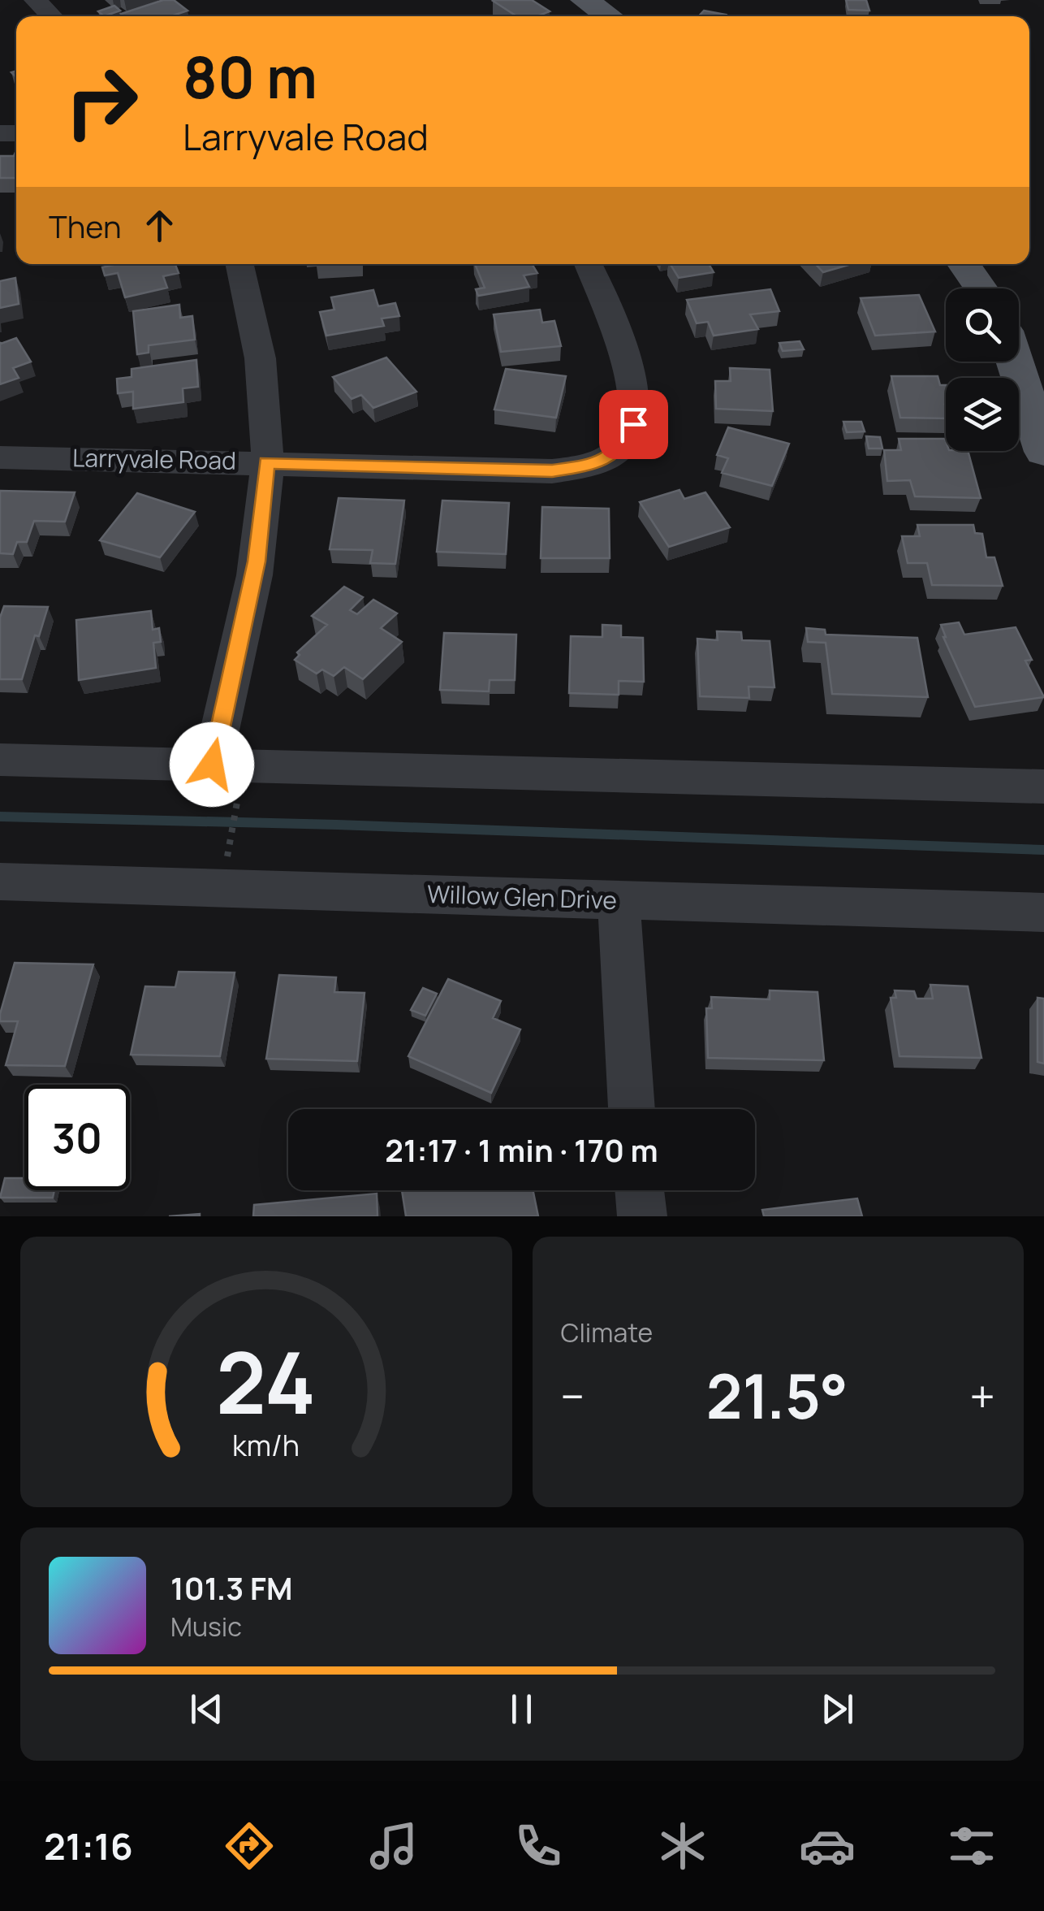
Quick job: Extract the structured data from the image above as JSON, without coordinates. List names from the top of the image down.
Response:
{
  "streets": {
    "street": ["Larryvale Road", "Willow Glen Drive"]
  },
  "page": {
    "turn": ["80 m", "Larryvale Road"],
    "then": "Then",
    "limit": "30",
    "trip": "21:17 · 1 min · 170 m",
    "tile": "Climate",
    "heat": ["−", "21.5°", "+"],
    "song": ["101.3 FM", "Music"],
    "tabs": "21:16",
    "gauge": ["24", "km/h"]
  }
}
